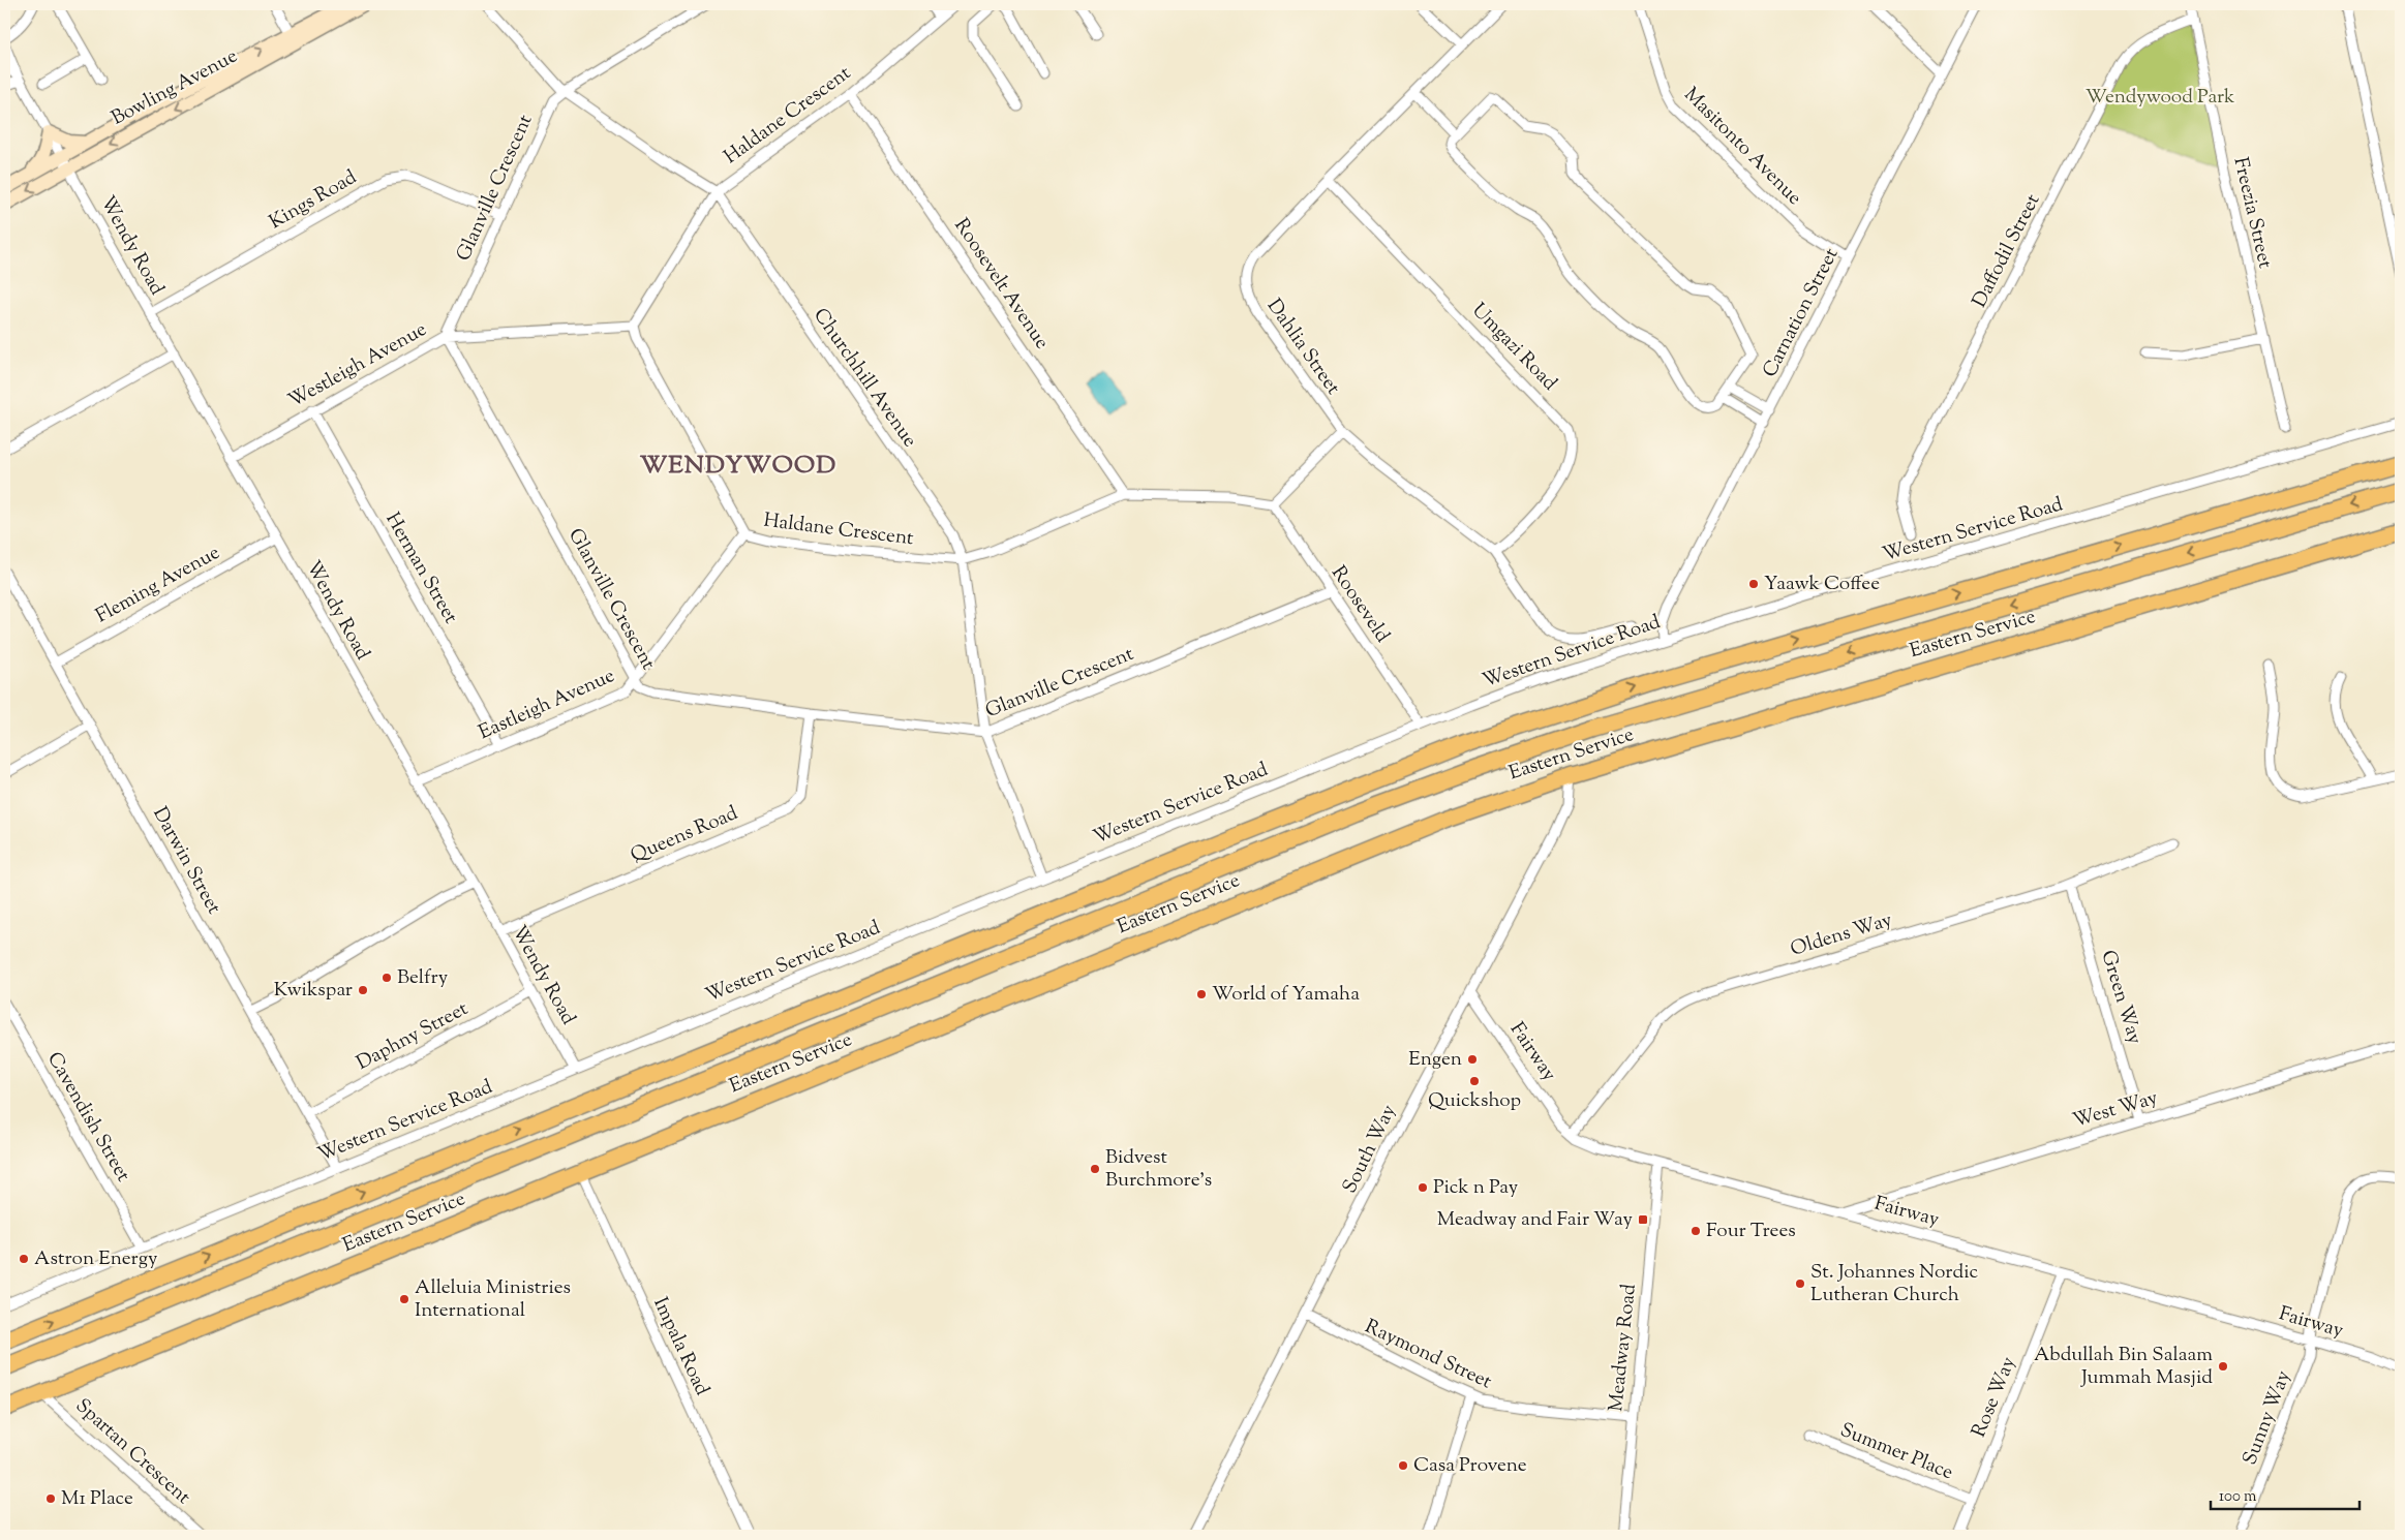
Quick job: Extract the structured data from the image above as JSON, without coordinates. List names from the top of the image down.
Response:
{
  "streets": {
    "main road": ["Bowling Avenue", "Eastern Service"],
    "street": [
      "Haldane Crescent",
      "Masitonto Avenue",
      "Glanville Crescent",
      "Kings Road",
      "Freezia Street",
      "Wendy Road",
      "Daffodil Street",
      "Roosevelt Avenue",
      "Carnation Street",
      "Dahlia Street",
      "Umgazi Road",
      "Westleigh Avenue",
      "Churchhill Avenue",
      "Western Service Road",
      "Herman Street",
      "Fleming Avenue",
      "Rooseveld",
      "Eastleigh Avenue",
      "Queens Road",
      "Darwin Street",
      "Oldens Way",
      "Green Way",
      "Daphny Street",
      "Fairway",
      "West Way",
      "Cavendish Street",
      "South Way",
      "Impala Road",
      "Meadway Road",
      "Raymond Street",
      "Rose Way",
      "Sunny Way",
      "Spartan Crescent",
      "Summer Place"
    ]
  },
  "crossings": [
    ["Bowling Avenue", "Wendy Road"],
    ["Haldane Crescent", "Roosevelt Avenue"],
    ["Haldane Crescent", "Westleigh Avenue"],
    ["Haldane Crescent", "Churchhill Avenue"],
    ["Haldane Crescent", "Rooseveld"],
    ["Haldane Crescent", "Eastleigh Avenue"],
    ["Masitonto Avenue", "Carnation Street"],
    ["Glanville Crescent", "Kings Road"],
    ["Glanville Crescent", "Westleigh Avenue"],
    ["Glanville Crescent", "Churchhill Avenue"],
    ["Glanville Crescent", "Rooseveld"],
    ["Glanville Crescent", "Eastleigh Avenue"],
    ["Glanville Crescent", "Queens Road"],
    ["Kings Road", "Wendy Road"],
    ["Freezia Street", "Daffodil Street"],
    ["Wendy Road", "Westleigh Avenue"],
    ["Wendy Road", "Western Service Road"],
    ["Wendy Road", "Fleming Avenue"],
    ["Wendy Road", "Eastleigh Avenue"],
    ["Wendy Road", "Queens Road"],
    ["Wendy Road", "Daphny Street"],
    ["Carnation Street", "Western Service Road"],
    ["Dahlia Street", "Umgazi Road"],
    ["Westleigh Avenue", "Herman Street"],
    ["Churchhill Avenue", "Western Service Road"],
    ["Western Service Road", "Rooseveld"],
    ["Western Service Road", "Darwin Street"],
    ["Western Service Road", "Cavendish Street"],
    ["Herman Street", "Eastleigh Avenue"],
    ["Fleming Avenue", "Darwin Street"],
    ["Eastern Service", "South Way"],
    ["Eastern Service", "Impala Road"],
    ["Eastern Service", "Spartan Crescent"],
    ["Darwin Street", "Daphny Street"],
    ["Oldens Way", "Green Way"],
    ["Oldens Way", "Fairway"],
    ["Green Way", "West Way"],
    ["Fairway", "West Way"],
    ["Fairway", "South Way"],
    ["Fairway", "Meadway Road"],
    ["Fairway", "Rose Way"],
    ["Fairway", "Sunny Way"],
    ["South Way", "Raymond Street"],
    ["Meadway Road", "Raymond Street"],
    ["Rose Way", "Summer Place"]
  ],
  "districts": ["WENDYWOOD"],
  "parks": ["Wendywood Park"],
  "places": {
    "other": [
      "Yaawk Coffee",
      "Belfry",
      "Kwikspar",
      "World of Yamaha",
      "Engen",
      "Quickshop",
      "Bidvest Burchmore's",
      "Pick n Pay",
      "Four Trees",
      "Astron Energy",
      "St. Johannes Nordic Lutheran Church",
      "Alleluia Ministries International",
      "Abdullah Bin Salaam Jummah Masjid",
      "Casa Provene",
      "M1 Place"
    ],
    "transit": ["Meadway and Fair Way"]
  },
  "scale_bar": "100 m"
}
